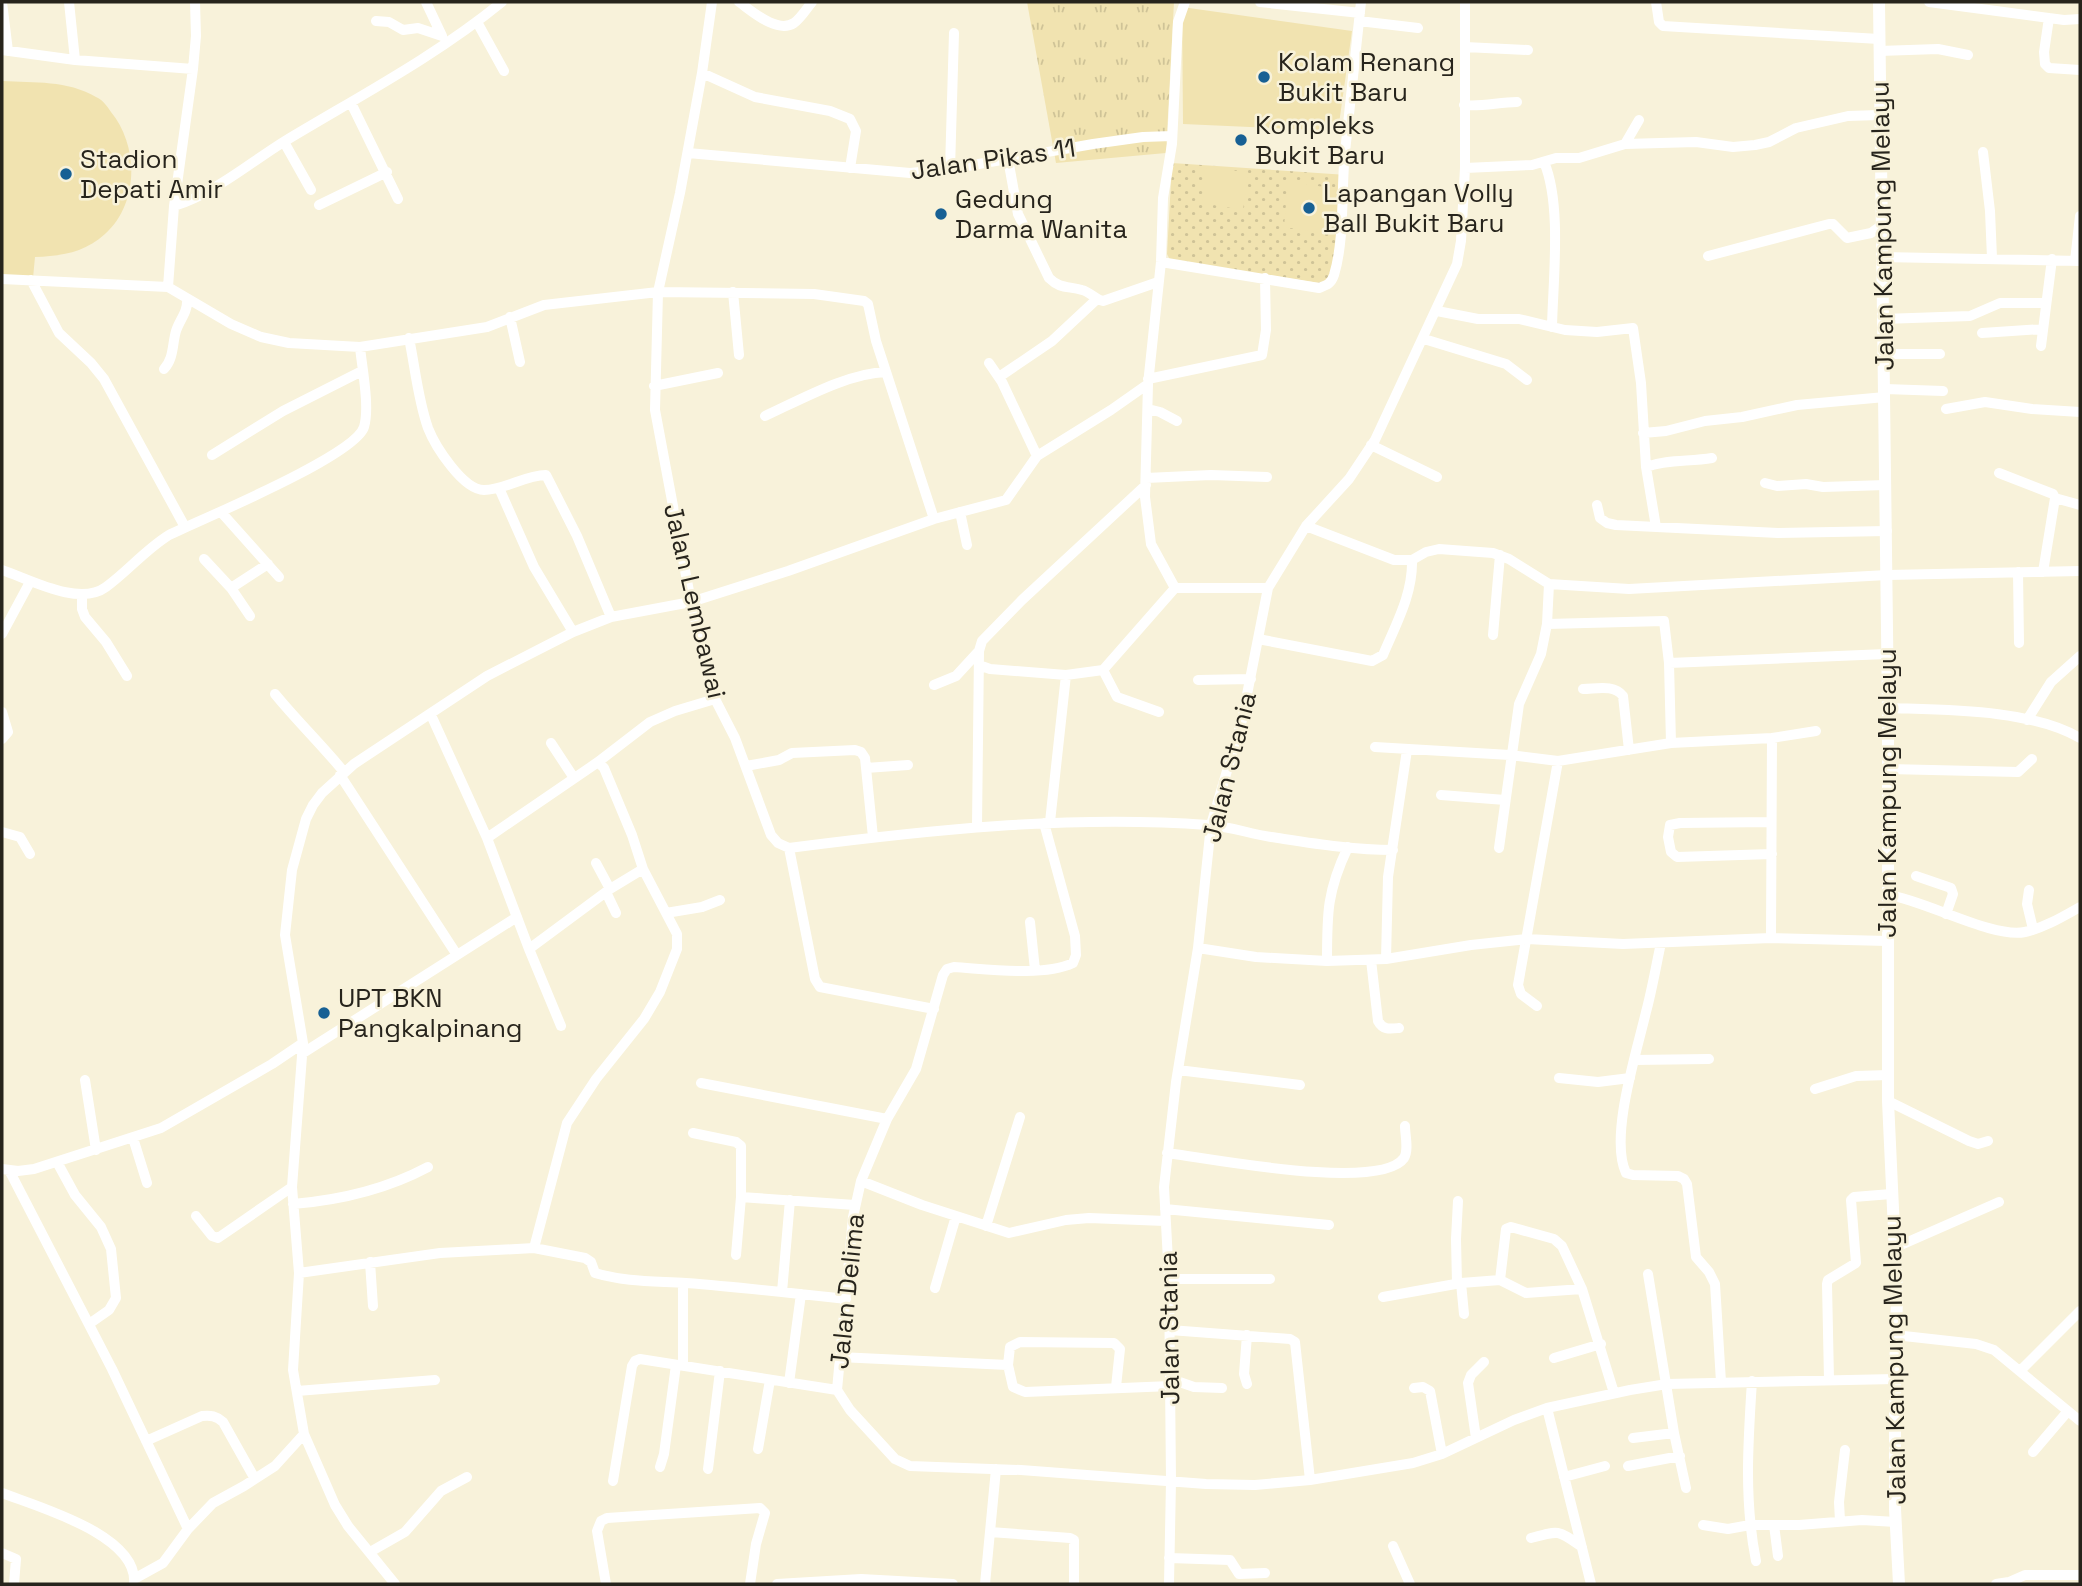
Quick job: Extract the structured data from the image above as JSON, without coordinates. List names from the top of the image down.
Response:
{
  "streets": {
    "main road": ["Jalan Kampung Melayu"],
    "street": [
      "Jalan Pikas 11",
      "Jalan Lembawai",
      "Jalan Stania",
      "Jalan Delima"
    ]
  },
  "crossings": [
    ["Jalan Pikas 11", "Jalan Lembawai"],
    ["Jalan Kampung Melayu", "Jalan Delima"],
    ["Jalan Stania", "Jalan Delima"]
  ],
  "places": [
    "Kolam Renang Bukit Baru",
    "Kompleks Bukit Baru",
    "Stadion Depati Amir",
    "Lapangan Volly Ball Bukit Baru",
    "Gedung Darma Wanita",
    "UPT BKN Pangkalpinang"
  ]
}
